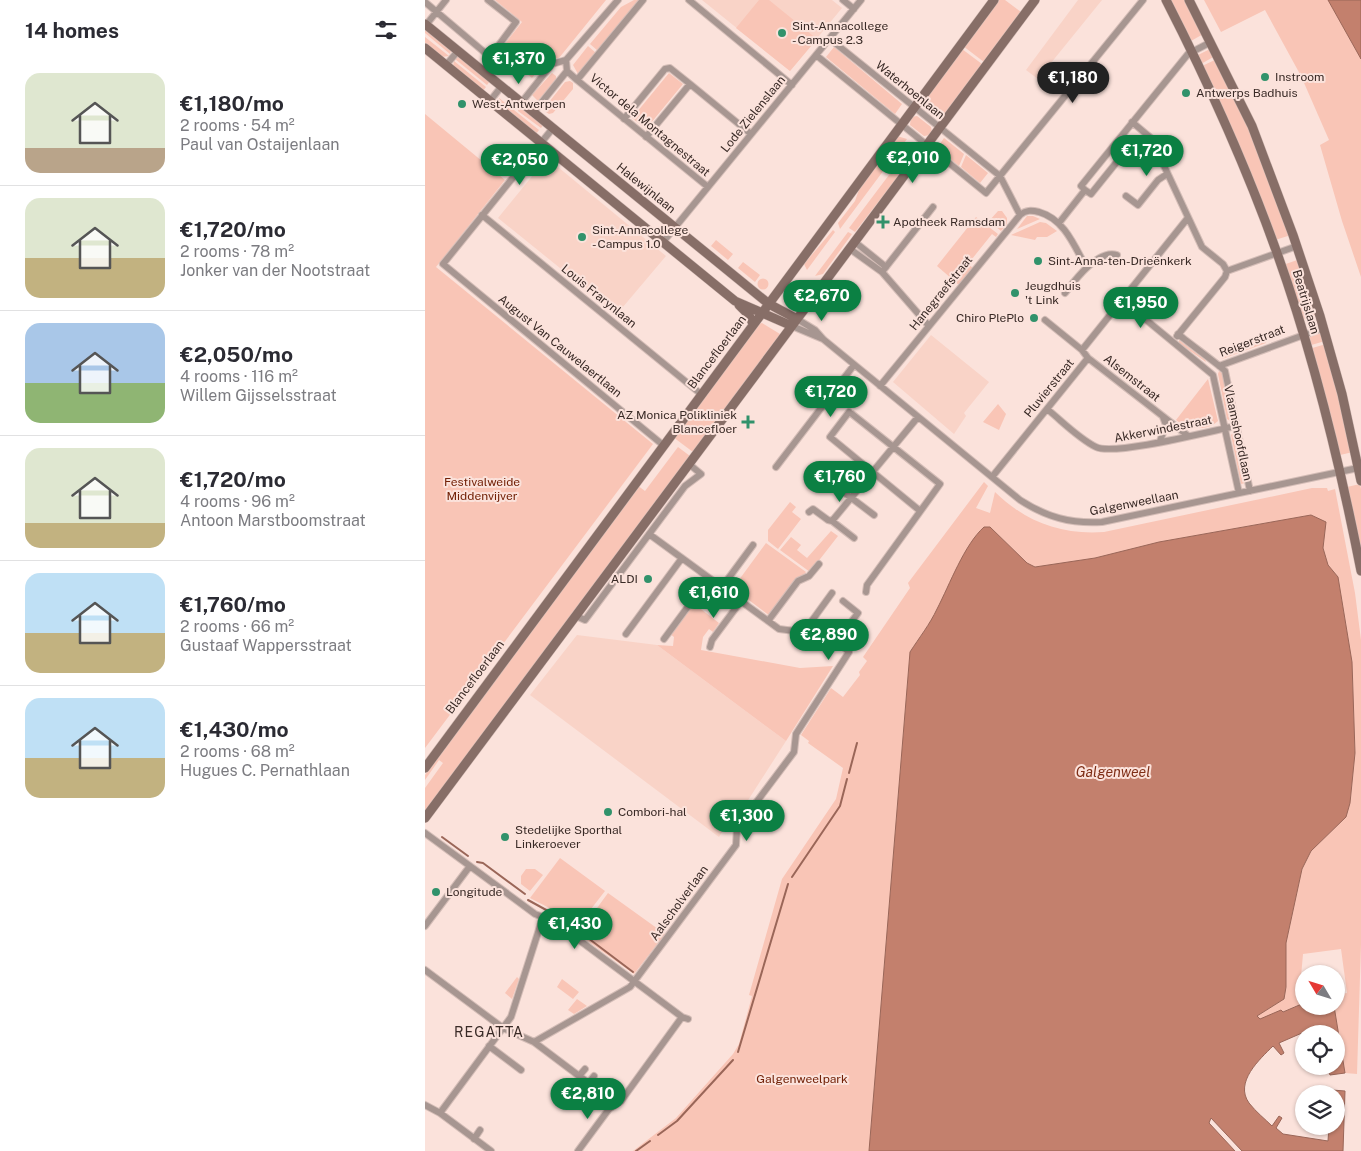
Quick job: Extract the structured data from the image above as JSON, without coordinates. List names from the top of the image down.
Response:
{
  "streets": {
    "main road": ["Halewijnlaan", "Beatrijslaan", "Blancefloerlaan"],
    "street": [
      "Waterhoenlaan",
      "Lode Zielenslaan",
      "Victor dela Montagnestraat",
      "Hanegraefstraat",
      "Louis Frarynlaan",
      "Reigerstraat",
      "August Van Cauwelaertlaan",
      "Alsemstraat",
      "Pluvierstraat",
      "Akkerwindestraat",
      "Vlaamshoofdlaan",
      "Galgenweellaan",
      "Aalscholverlaan"
    ]
  },
  "crossings": [
    ["Waterhoenlaan", "Lode Zielenslaan"],
    ["Waterhoenlaan", "Blancefloerlaan"],
    ["Lode Zielenslaan", "Victor dela Montagnestraat"],
    ["Lode Zielenslaan", "Halewijnlaan"],
    ["Halewijnlaan", "Blancefloerlaan"],
    ["Halewijnlaan", "Galgenweellaan"],
    ["Hanegraefstraat", "Galgenweellaan"],
    ["Louis Frarynlaan", "August Van Cauwelaertlaan"],
    ["Louis Frarynlaan", "Blancefloerlaan"],
    ["Beatrijslaan", "Reigerstraat"],
    ["Beatrijslaan", "Galgenweellaan"],
    ["Reigerstraat", "Vlaamshoofdlaan"],
    ["August Van Cauwelaertlaan", "Blancefloerlaan"],
    ["Alsemstraat", "Pluvierstraat"],
    ["Alsemstraat", "Akkerwindestraat"],
    ["Pluvierstraat", "Akkerwindestraat"],
    ["Pluvierstraat", "Vlaamshoofdlaan"],
    ["Pluvierstraat", "Galgenweellaan"],
    ["Akkerwindestraat", "Vlaamshoofdlaan"],
    ["Vlaamshoofdlaan", "Galgenweellaan"]
  ],
  "districts": ["REGATTA"],
  "water": ["Galgenweel"],
  "parks": ["Festivalweide Middenvijver", "Galgenweelpark"],
  "places": {
    "other": [
      "Sint-Annacollege - Campus 2.3",
      "Instroom",
      "Antwerps Badhuis",
      "West-Antwerpen",
      "Sint-Annacollege - Campus 1.0",
      "Sint-Anna-ten-Drieënkerk",
      "Jeugdhuis 't Link",
      "Chiro PlePlo",
      "ALDI",
      "Combori-hal",
      "Stedelijke Sporthal Linkeroever",
      "Longitude"
    ],
    "health": ["Apotheek Ramsdam", "AZ Monica Polikliniek Blancefloer"]
  },
  "north": "top left",
  "page": {
    "heading": "14 homes",
    "price": [
      "€1,370",
      "€1,180",
      "€1,720",
      "€2,010",
      "€2,050",
      "€2,670",
      "€1,950",
      "€1,720",
      "€1,760",
      "€1,610",
      "€2,890",
      "€1,300",
      "€1,430",
      "€2,810"
    ],
    "list": [
      {
        "name": "€1,180/mo",
        "note": "2 rooms · 54 m² · Paul van Ostaijenlaan"
      },
      {
        "name": "€1,720/mo",
        "note": "2 rooms · 78 m² · Jonker van der Nootstraat"
      },
      {
        "name": "€2,050/mo",
        "note": "4 rooms · 116 m² · Willem Gijsselsstraat"
      },
      {
        "name": "€1,720/mo",
        "note": "4 rooms · 96 m² · Antoon Marstboomstraat"
      },
      {
        "name": "€1,760/mo",
        "note": "2 rooms · 66 m² · Gustaaf Wappersstraat"
      },
      {
        "name": "€1,430/mo",
        "note": "2 rooms · 68 m² · Hugues C. Pernathlaan"
      }
    ]
  }
}
